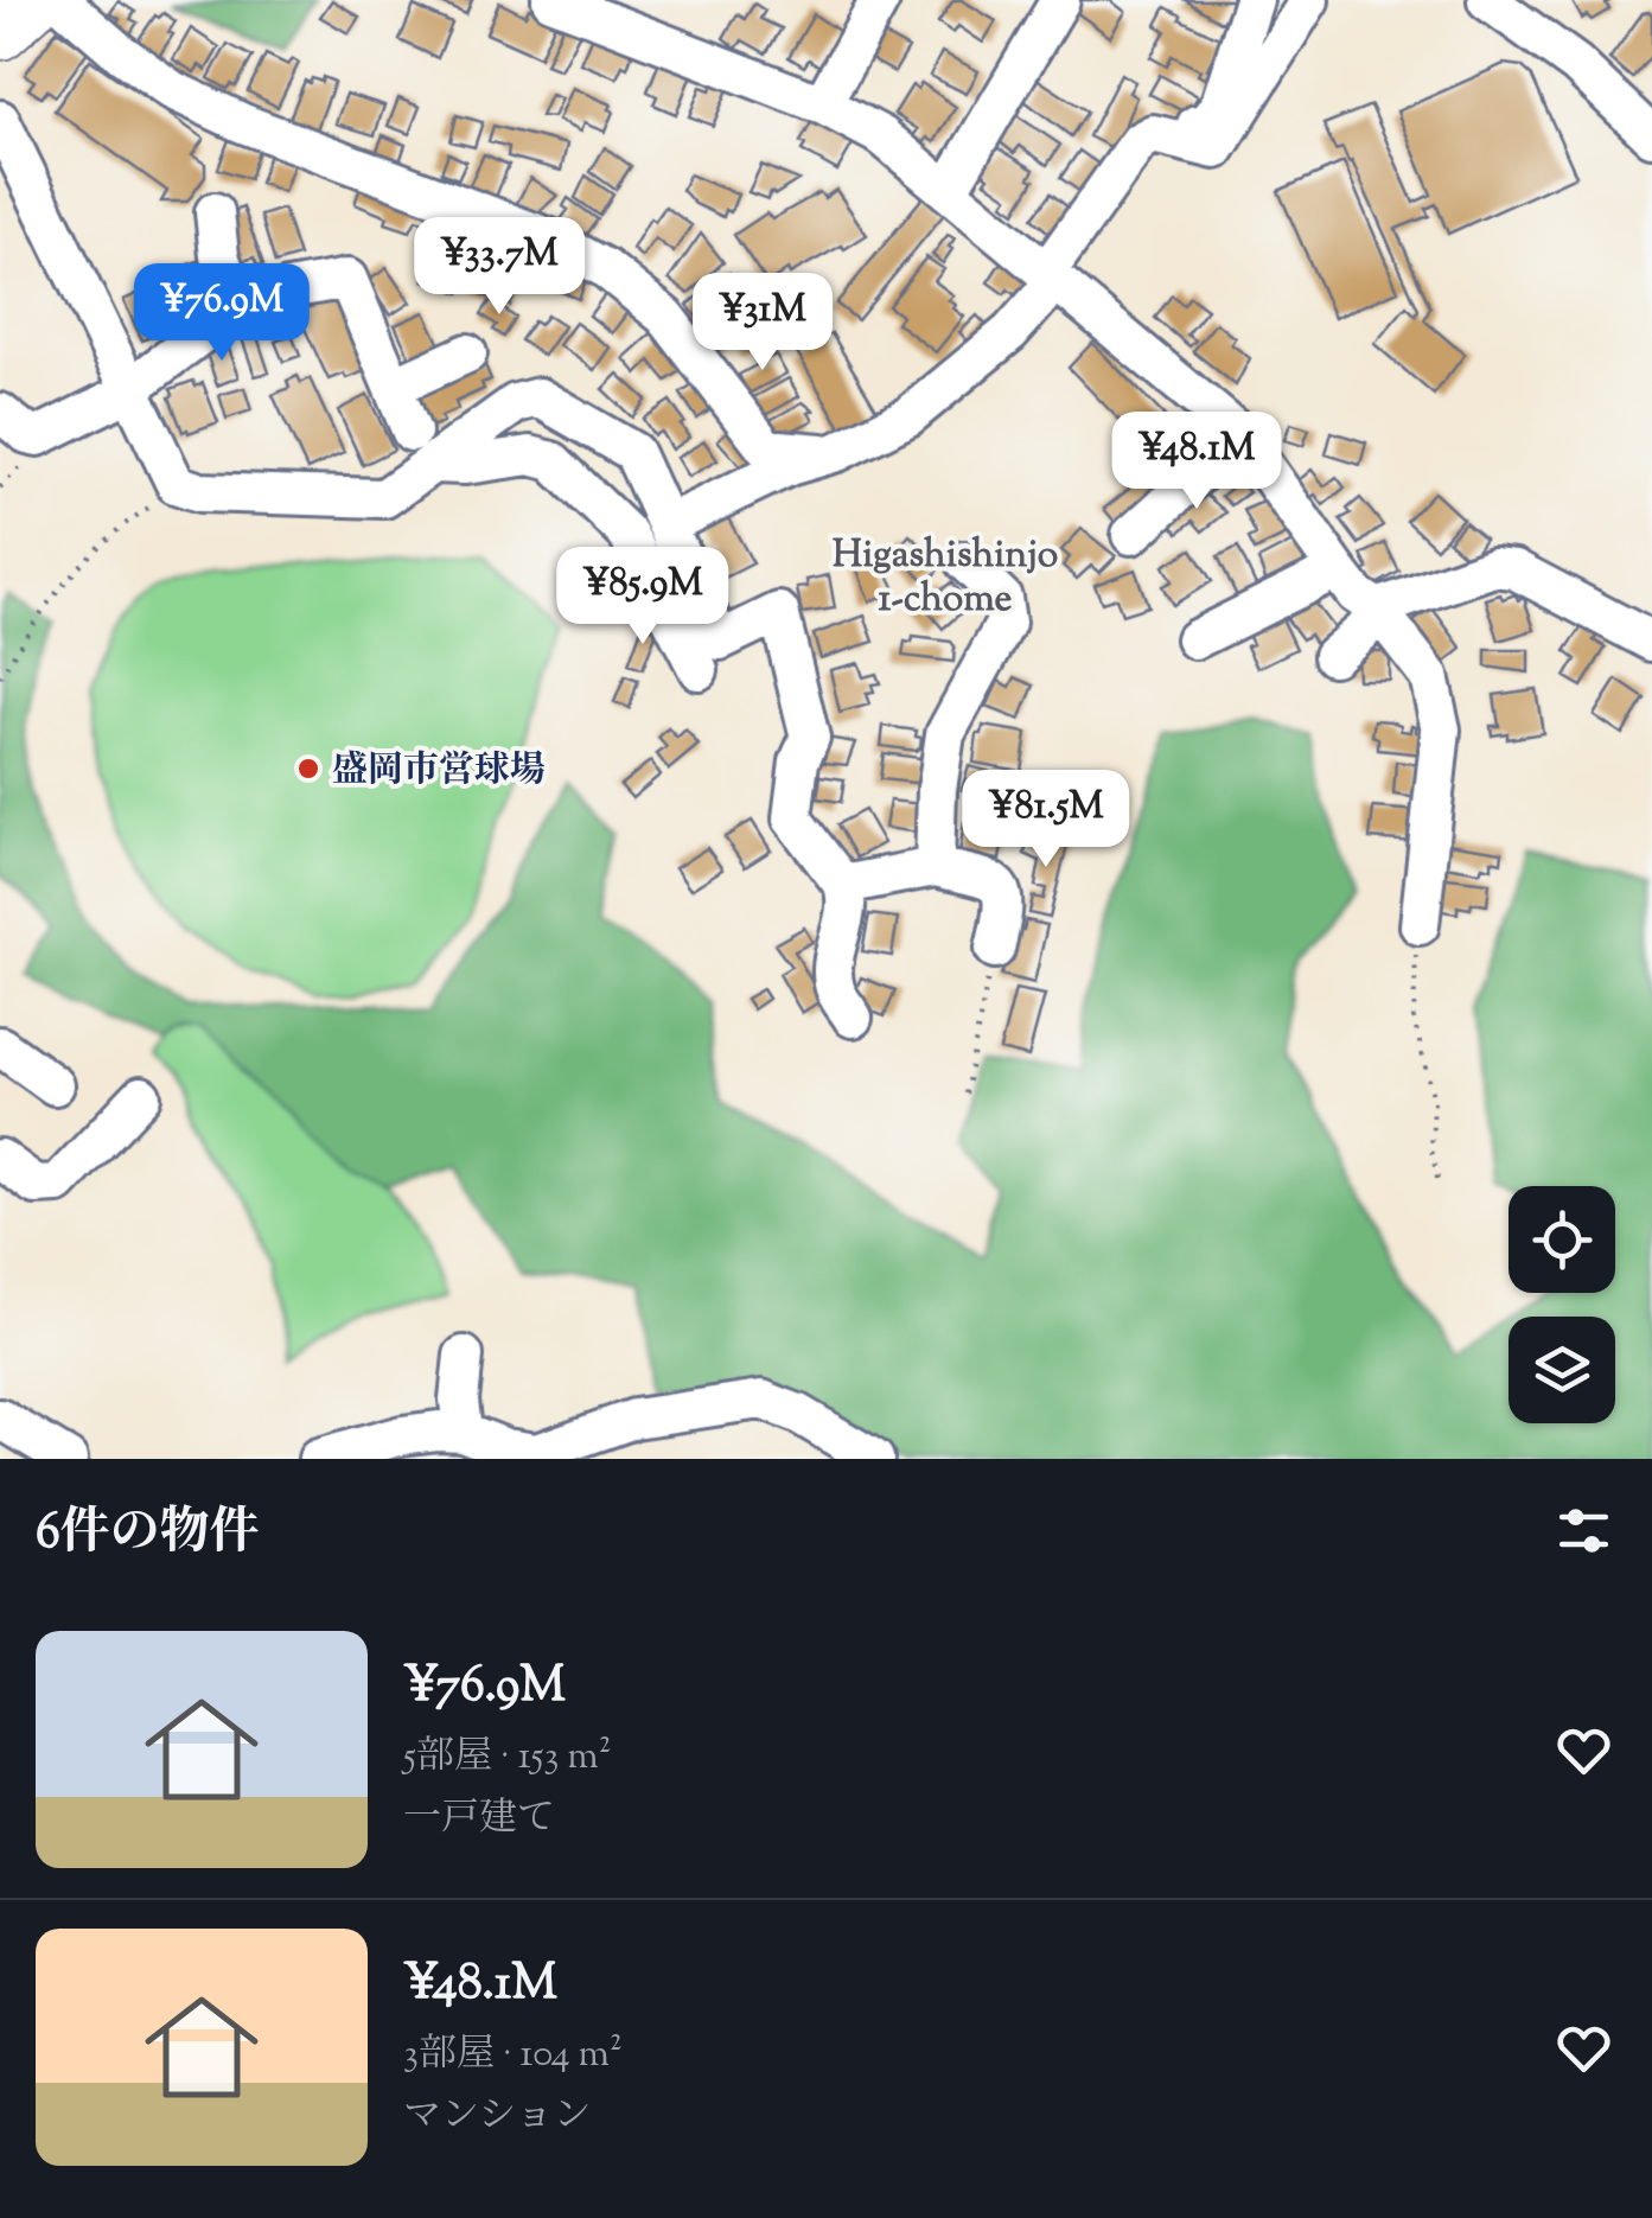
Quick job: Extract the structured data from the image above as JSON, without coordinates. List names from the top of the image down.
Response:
{
  "districts": ["Higashishinjo 1-chome"],
  "places": ["盛岡市営球場"],
  "page": {
    "price": [
      "¥33.7M",
      "¥76.9M",
      "¥31M",
      "¥48.1M",
      "¥85.9M",
      "¥81.5M"
    ],
    "heading": "6件の物件",
    "list": [
      {
        "name": "¥76.9M",
        "note": "5部屋 · 153 m² · 一戸建て"
      },
      {
        "name": "¥48.1M",
        "note": "3部屋 · 104 m² · マンション"
      }
    ]
  }
}
